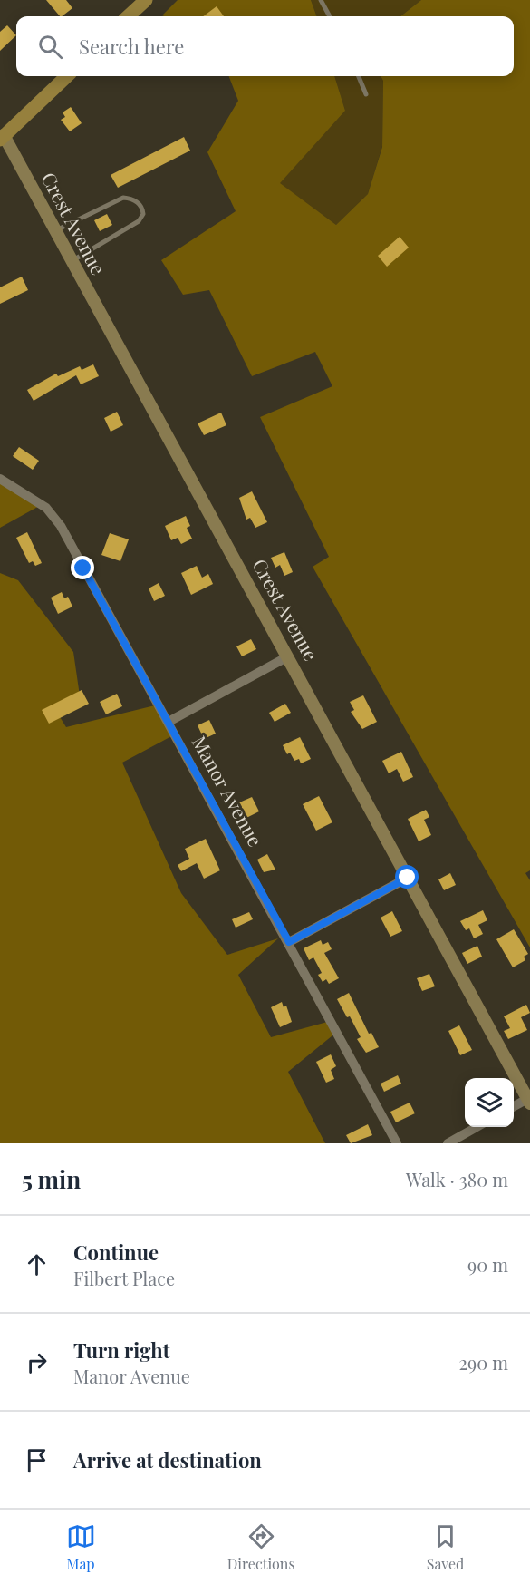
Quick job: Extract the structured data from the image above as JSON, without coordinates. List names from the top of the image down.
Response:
{
  "streets": {
    "street": ["Crest Avenue", "Manor Avenue"]
  },
  "page": {
    "search": "Search here",
    "heading": ["5 min", "Walk · 380 m"],
    "list": [
      ["Continue", "Filbert Place", "90 m"],
      ["Turn right", "Manor Avenue", "290 m"],
      "Arrive at destination"
    ],
    "nav": ["Map", "Directions", "Saved"]
  }
}
